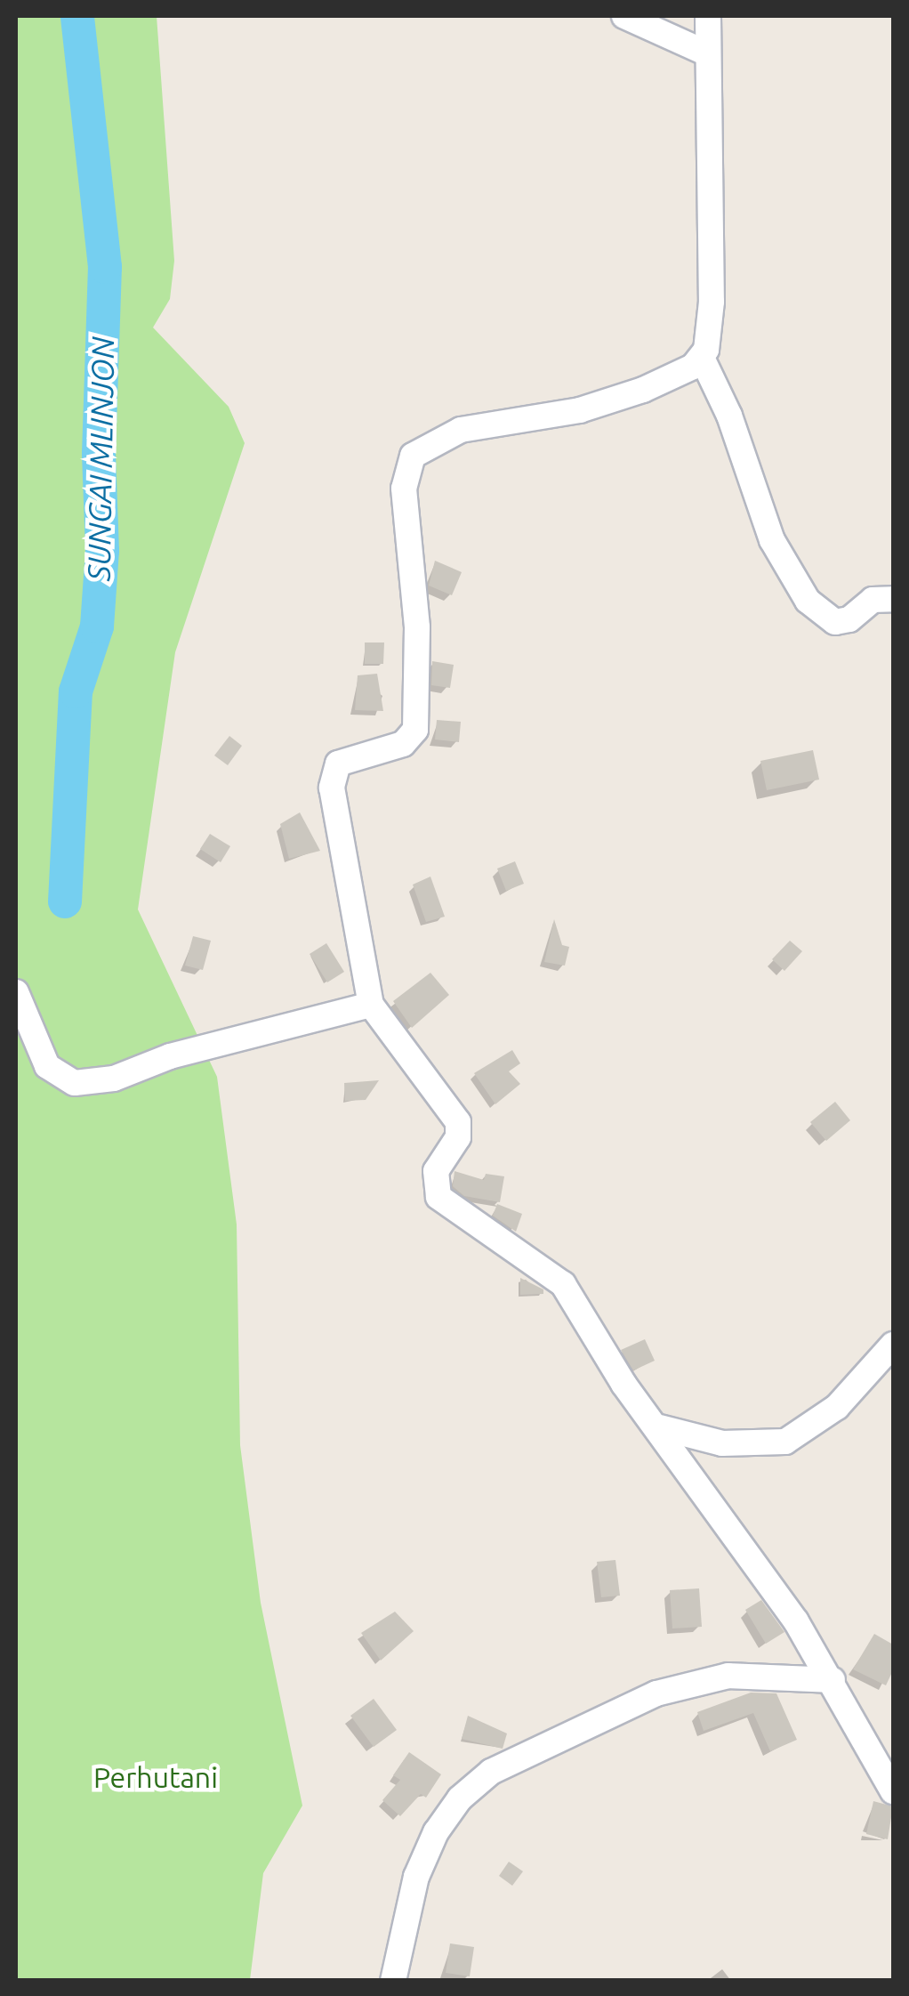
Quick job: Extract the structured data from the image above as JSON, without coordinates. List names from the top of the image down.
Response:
{
  "water": ["SUNGAI MLINJON"],
  "parks": ["Perhutani"]
}
